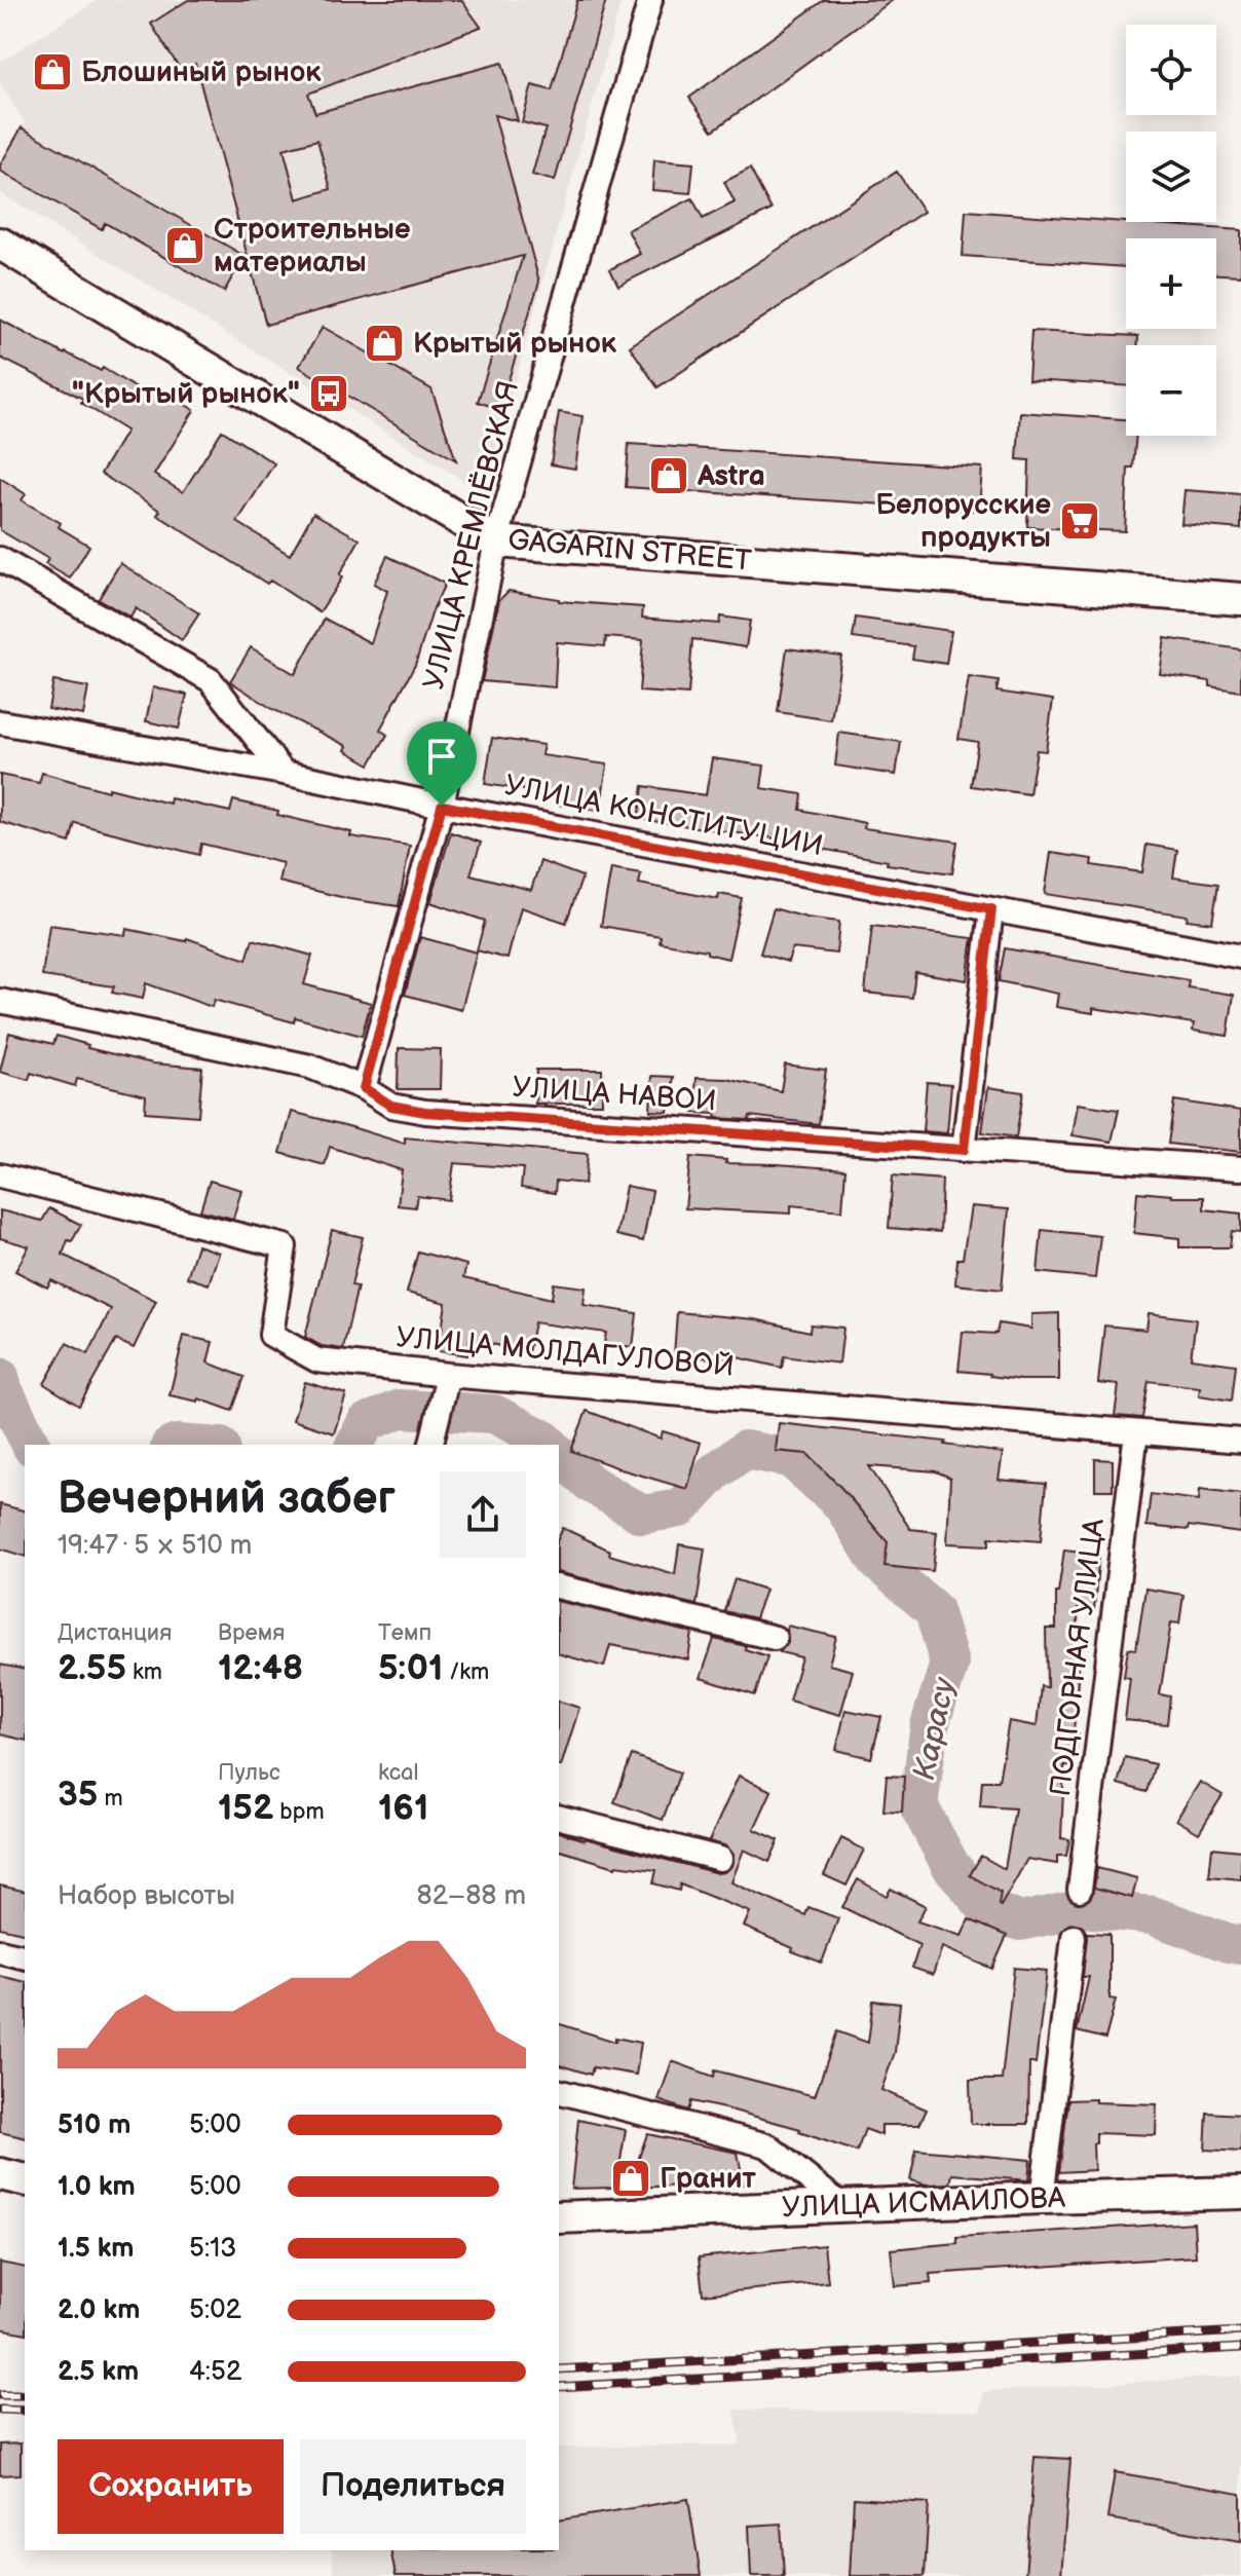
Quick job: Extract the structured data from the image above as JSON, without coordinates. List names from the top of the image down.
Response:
{
  "streets": {
    "main road": ["GAGARIN STREET", "УЛИЦА ИСМАИЛОВА"],
    "street": [
      "УЛИЦА КРЕМЛЁВСКАЯ",
      "УЛИЦА КОНСТИТУЦИИ",
      "УЛИЦА НАВОИ",
      "УЛИЦА МОЛДАГУЛОВОЙ",
      "ПОДГОРНАЯ УЛИЦА"
    ]
  },
  "crossings": [
    ["УЛИЦА КРЕМЛЁВСКАЯ", "GAGARIN STREET"],
    ["УЛИЦА КРЕМЛЁВСКАЯ", "УЛИЦА КОНСТИТУЦИИ"],
    ["УЛИЦА КРЕМЛЁВСКАЯ", "УЛИЦА НАВОИ"],
    ["УЛИЦА МОЛДАГУЛОВОЙ", "ПОДГОРНАЯ УЛИЦА"]
  ],
  "water": ["Карасу"],
  "places": {
    "shop": [
      "Блошиный рынок",
      "Строительные материалы",
      "Крытый рынок",
      "Astra",
      "Гранит"
    ],
    "bus stop": ["\"Крытый рынок\""],
    "supermarket": ["Белорусские продукты"]
  },
  "page": {
    "map_buttons": ["+", "−"],
    "heading": ["Вечерний забег", "19:47 · 5 × 510 m"],
    "stats": [
      ["Дистанция", "2.55 km"],
      ["Время", "12:48"],
      ["Темп", "5:01 /km"],
      ["35 m"],
      ["Пульс", "152 bpm"],
      ["kcal", "161"]
    ],
    "chart": ["Набор высоты", "82–88 m"],
    "list": [
      {
        "name": "510 m",
        "note": "5:00"
      },
      {
        "name": "1.0 km",
        "note": "5:00"
      },
      {
        "name": "1.5 km",
        "note": "5:13"
      },
      {
        "name": "2.0 km",
        "note": "5:02"
      },
      {
        "name": "2.5 km",
        "note": "4:52"
      }
    ],
    "buttons": ["Сохранить", "Поделиться"]
  }
}
